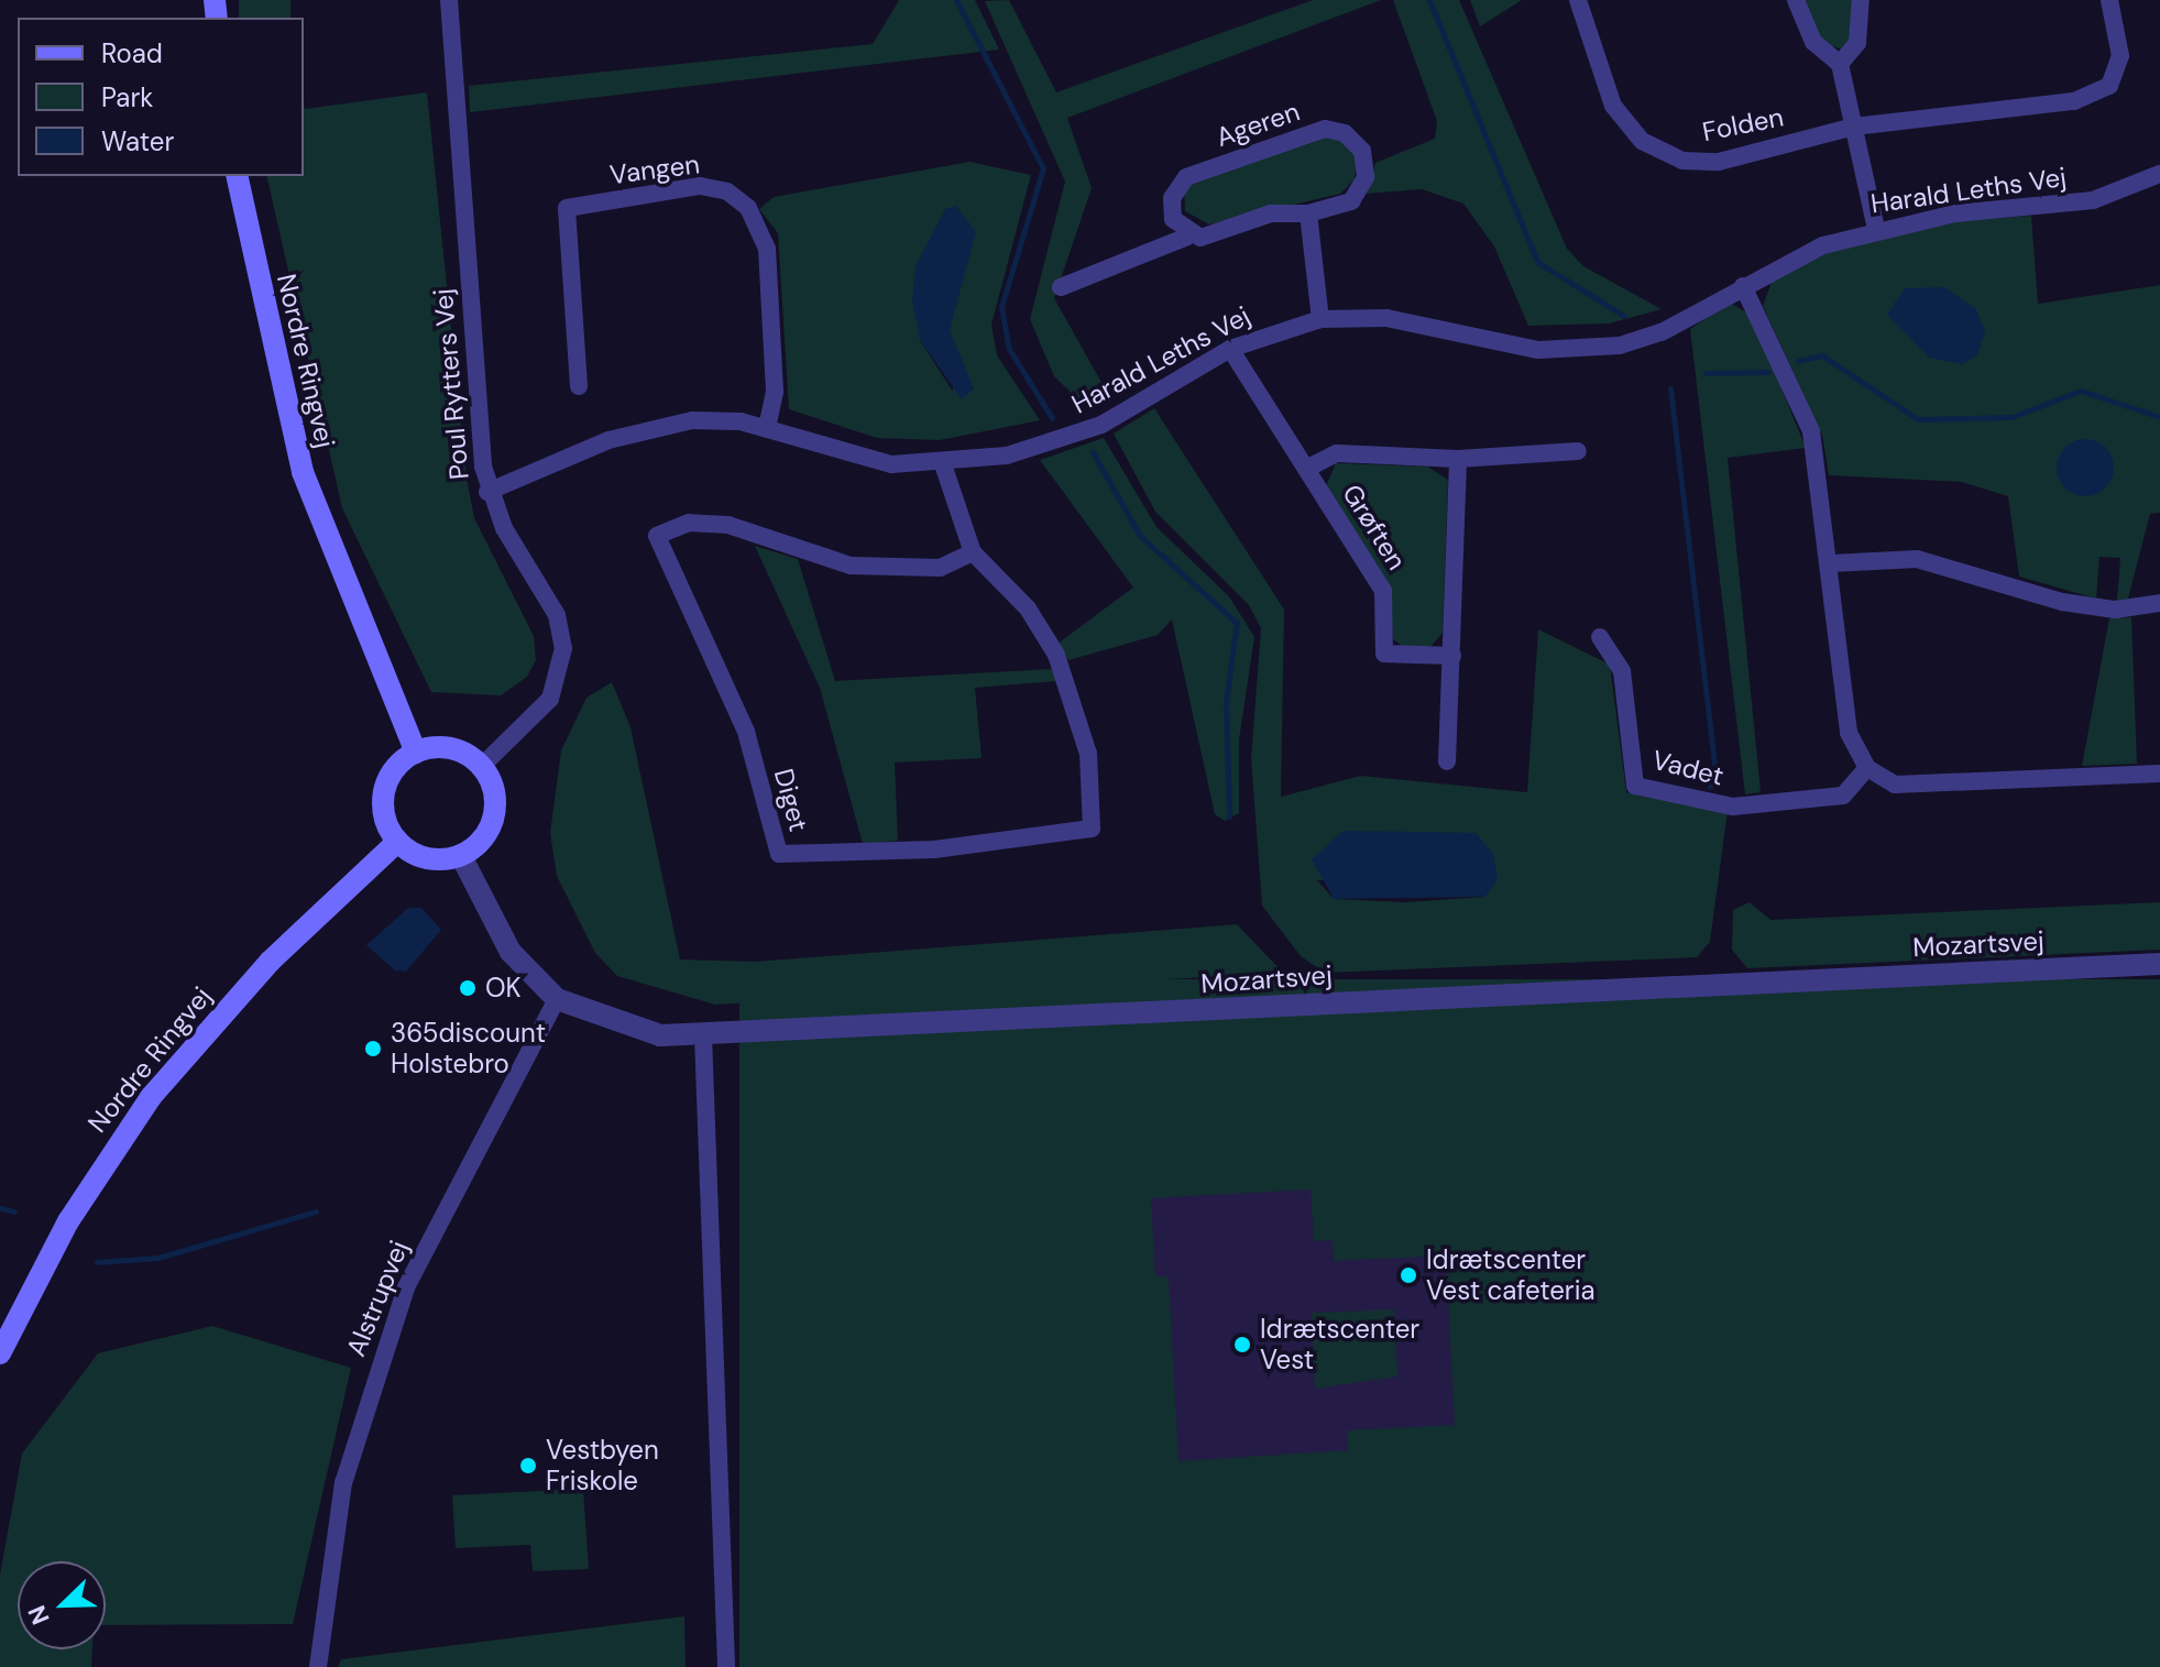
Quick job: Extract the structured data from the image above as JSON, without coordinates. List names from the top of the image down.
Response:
{
  "streets": {
    "main road": ["Nordre Ringvej"],
    "street": [
      "Ageren",
      "Folden",
      "Vangen",
      "Harald Leths Vej",
      "Poul Rytters Vej",
      "Grøften",
      "Vadet",
      "Diget",
      "Mozartsvej",
      "Alstrupvej"
    ]
  },
  "crossings": [
    ["Vangen", "Harald Leths Vej"],
    ["Harald Leths Vej", "Poul Rytters Vej"],
    ["Harald Leths Vej", "Grøften"],
    ["Harald Leths Vej", "Diget"],
    ["Nordre Ringvej", "Poul Rytters Vej"],
    ["Nordre Ringvej", "Mozartsvej"],
    ["Poul Rytters Vej", "Mozartsvej"],
    ["Mozartsvej", "Alstrupvej"]
  ],
  "places": [
    "OK",
    "365discount Holstebro",
    "Idrætscenter Vest cafeteria",
    "Idrætscenter Vest",
    "Vestbyen Friskole"
  ],
  "legend": ["Road", "Park", "Water"],
  "north": "bottom left"
}
